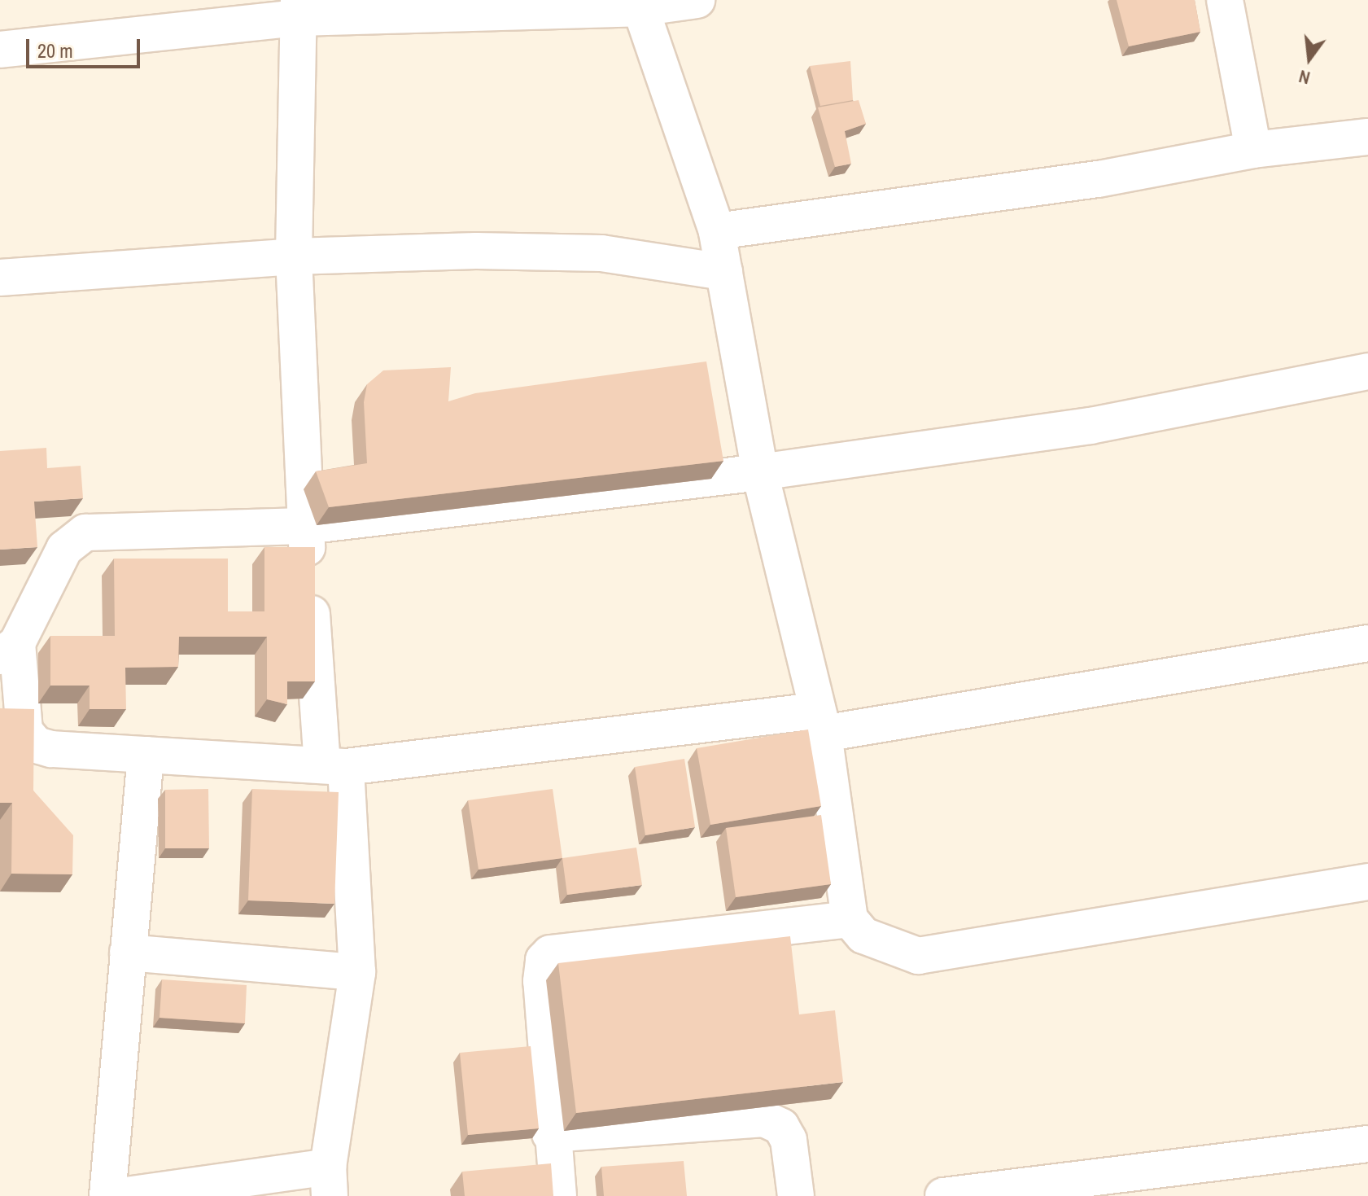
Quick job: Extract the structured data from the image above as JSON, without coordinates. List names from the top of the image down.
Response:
{
  "scale_bar": "20 m",
  "north": "bottom"
}
